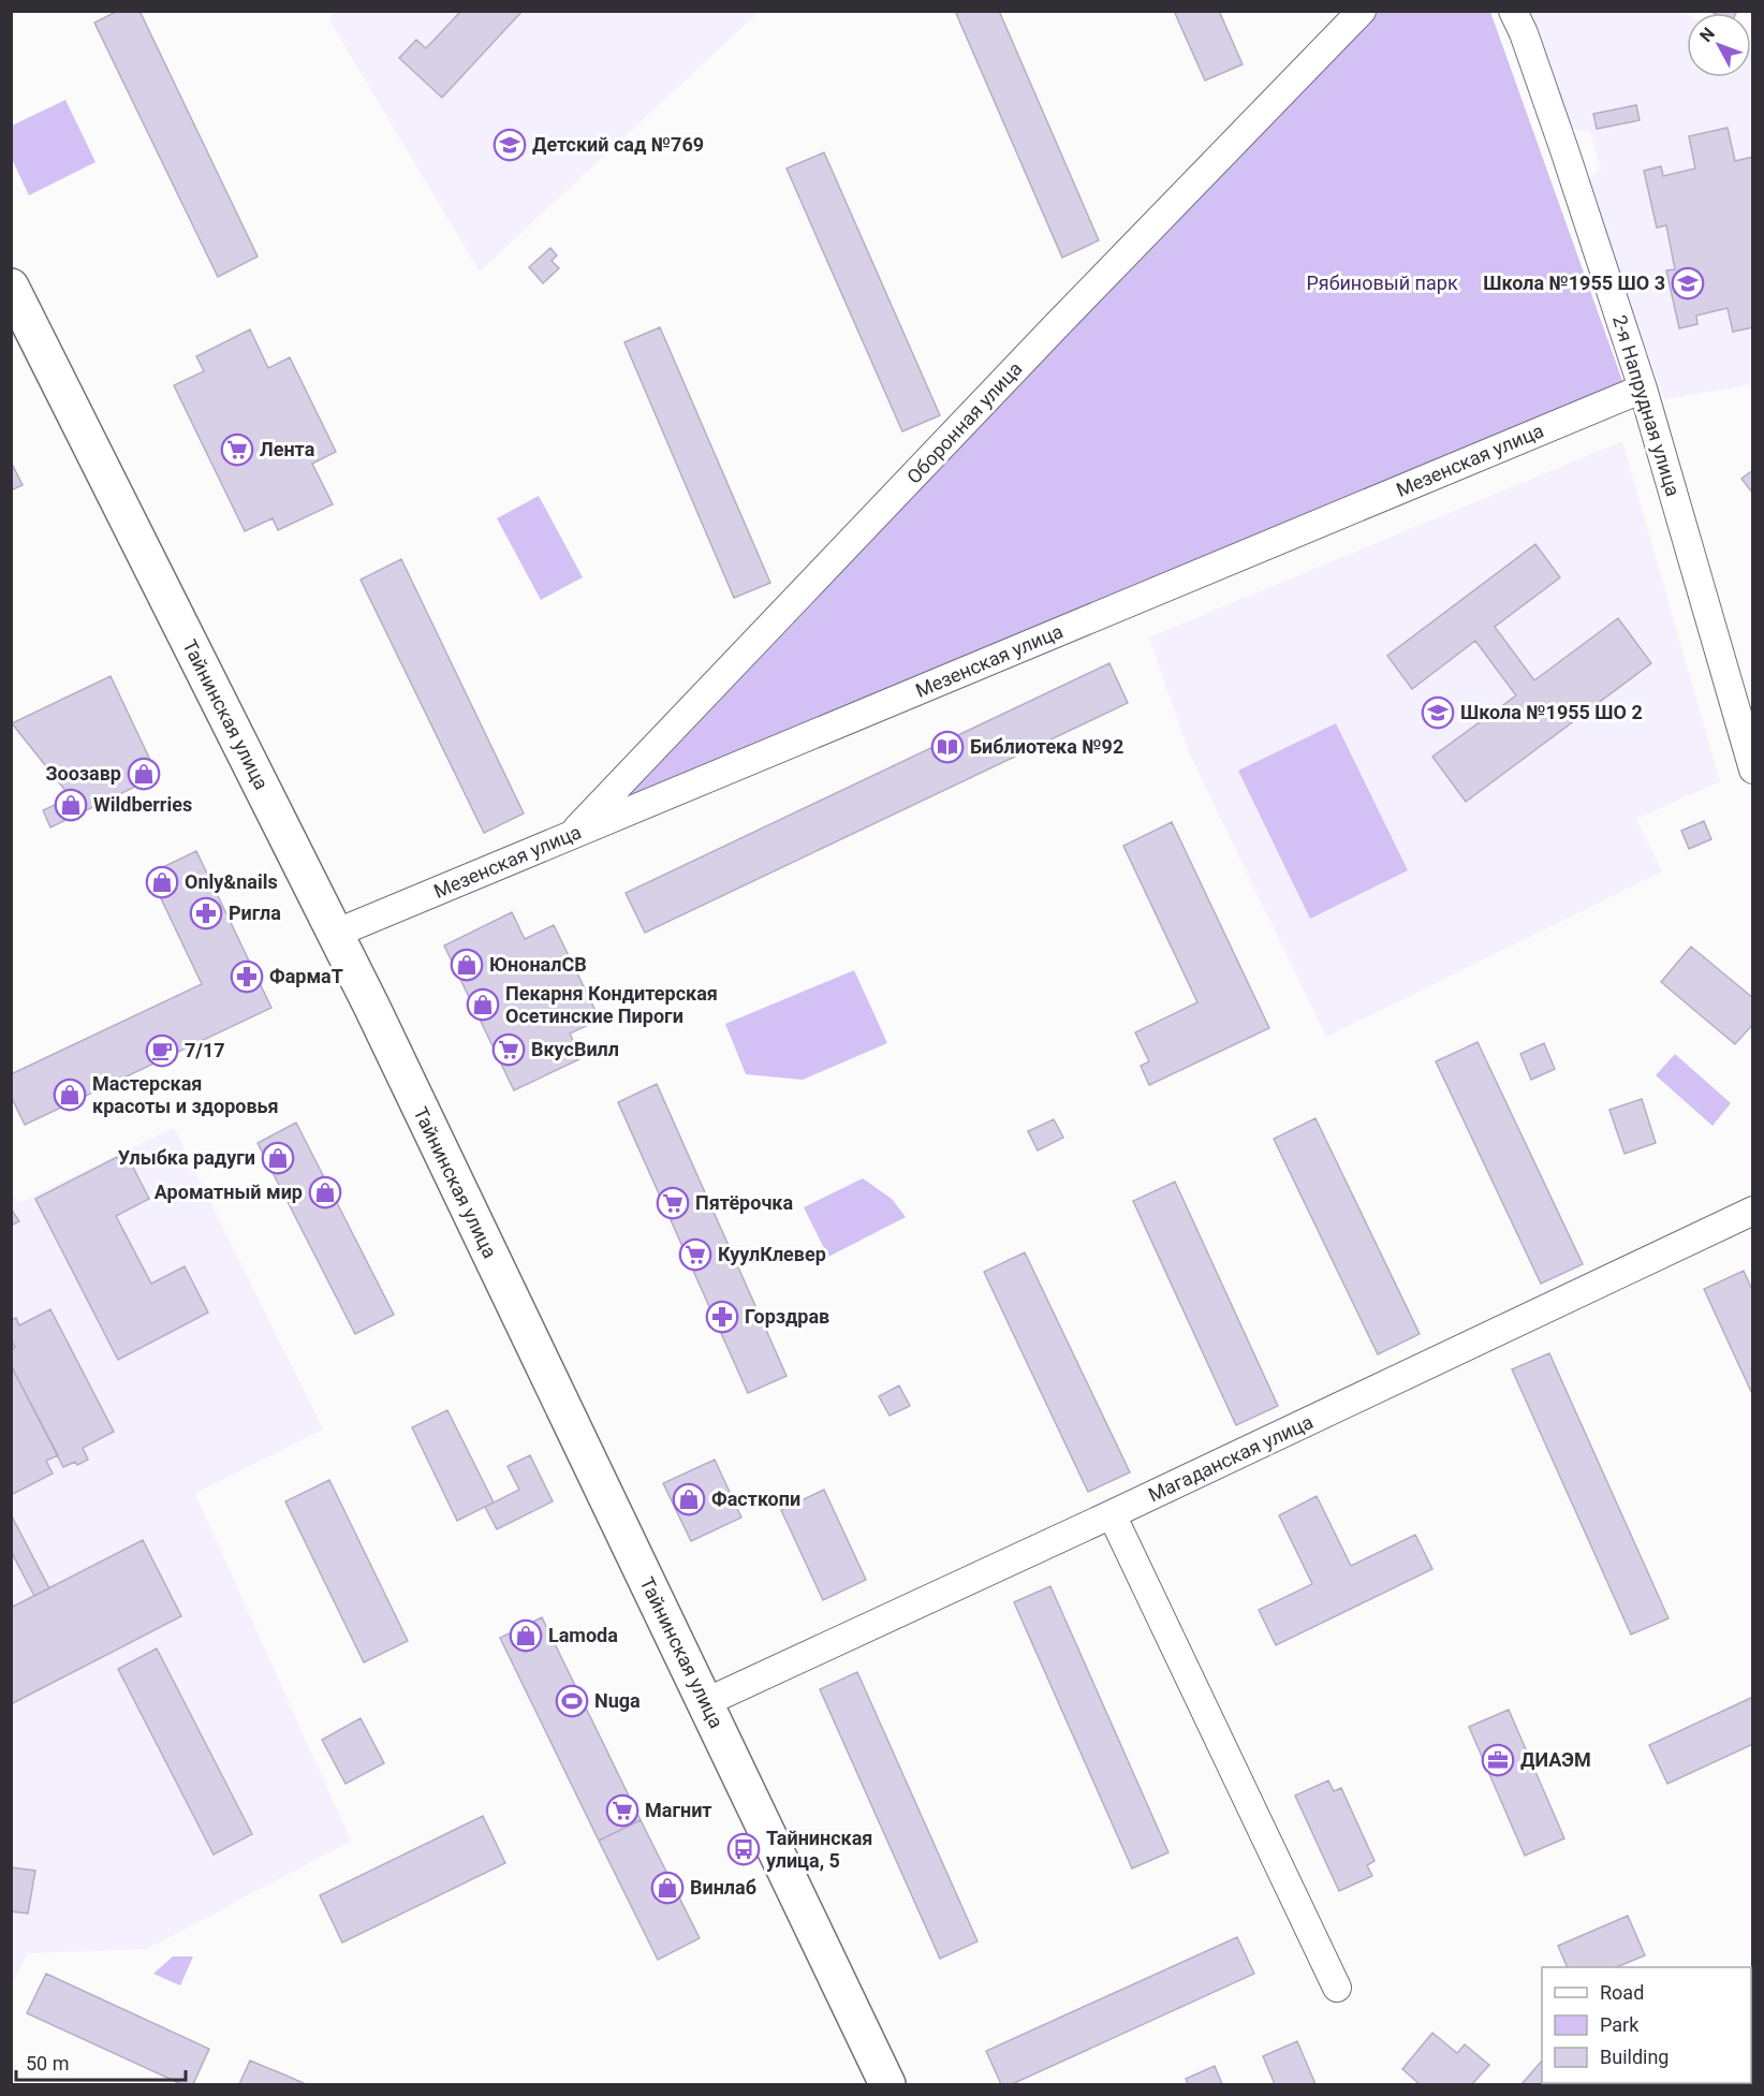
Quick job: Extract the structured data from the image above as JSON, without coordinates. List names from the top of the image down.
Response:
{
  "streets": {
    "main road": ["Тайнинская улица"],
    "street": [
      "2-я Напрудная улица",
      "Оборонная улица",
      "Мезенская улица",
      "Магаданская улица"
    ]
  },
  "crossings": [
    ["2-я Напрудная улица", "Мезенская улица"],
    ["Оборонная улица", "Мезенская улица"],
    ["Мезенская улица", "Тайнинская улица"],
    ["Тайнинская улица", "Магаданская улица"]
  ],
  "parks": ["Рябиновый парк"],
  "places": {
    "school or university": ["Детский сад №769", "Школа №1955 ШО 3", "Школа №1955 ШО 2"],
    "supermarket": [
      "Лента",
      "ВкусВилл",
      "Пятёрочка",
      "КуулКлевер",
      "Магнит"
    ],
    "library": ["Библиотека №92"],
    "shop": [
      "Зоозавр",
      "Wildberries",
      "Only&nails",
      "ЮноналСВ",
      "Пекарня Кондитерская Осетинские Пироги",
      "Мастерская красоты и здоровья",
      "Улыбка радуги",
      "Ароматный мир",
      "Фасткопи",
      "Lamoda",
      "Винлаб"
    ],
    "pharmacy": ["Ригла", "ФармаТ", "Горздрав"],
    "cafe": ["7/17"],
    "sports": ["Nuga"],
    "office": ["ДИАЭМ"],
    "bus stop": ["Тайнинская улица, 5"]
  },
  "legend": ["Road", "Park", "Building"],
  "scale_bar": "50 m",
  "north": "top left"
}
